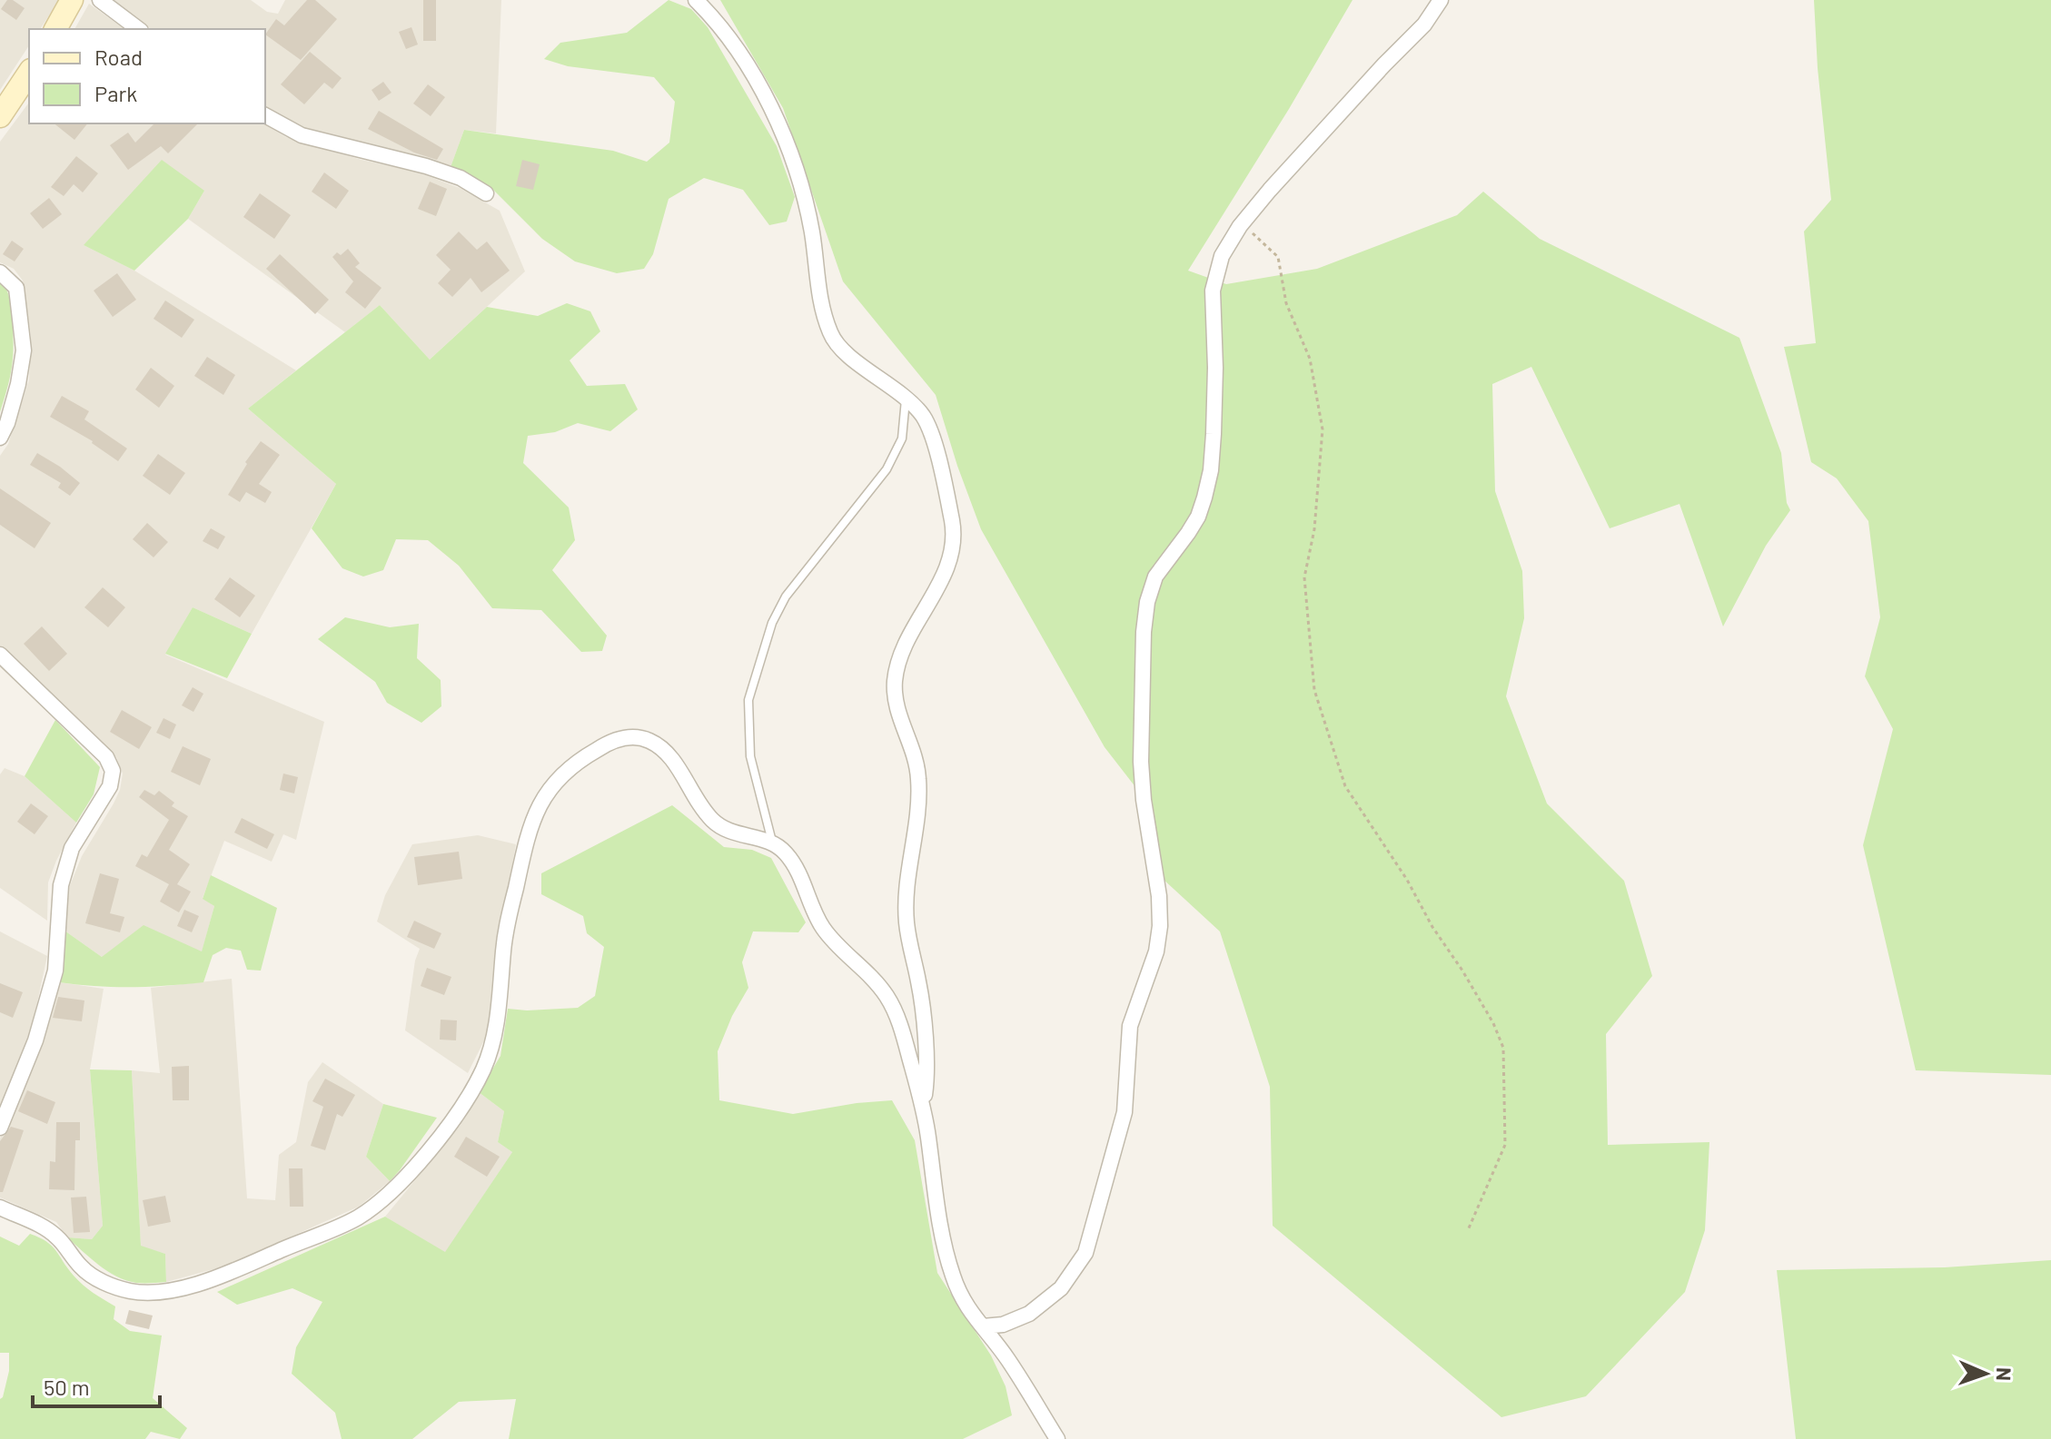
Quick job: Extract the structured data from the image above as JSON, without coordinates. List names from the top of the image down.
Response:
{
  "legend": ["Road", "Park"],
  "scale_bar": "50 m",
  "north": "right"
}
